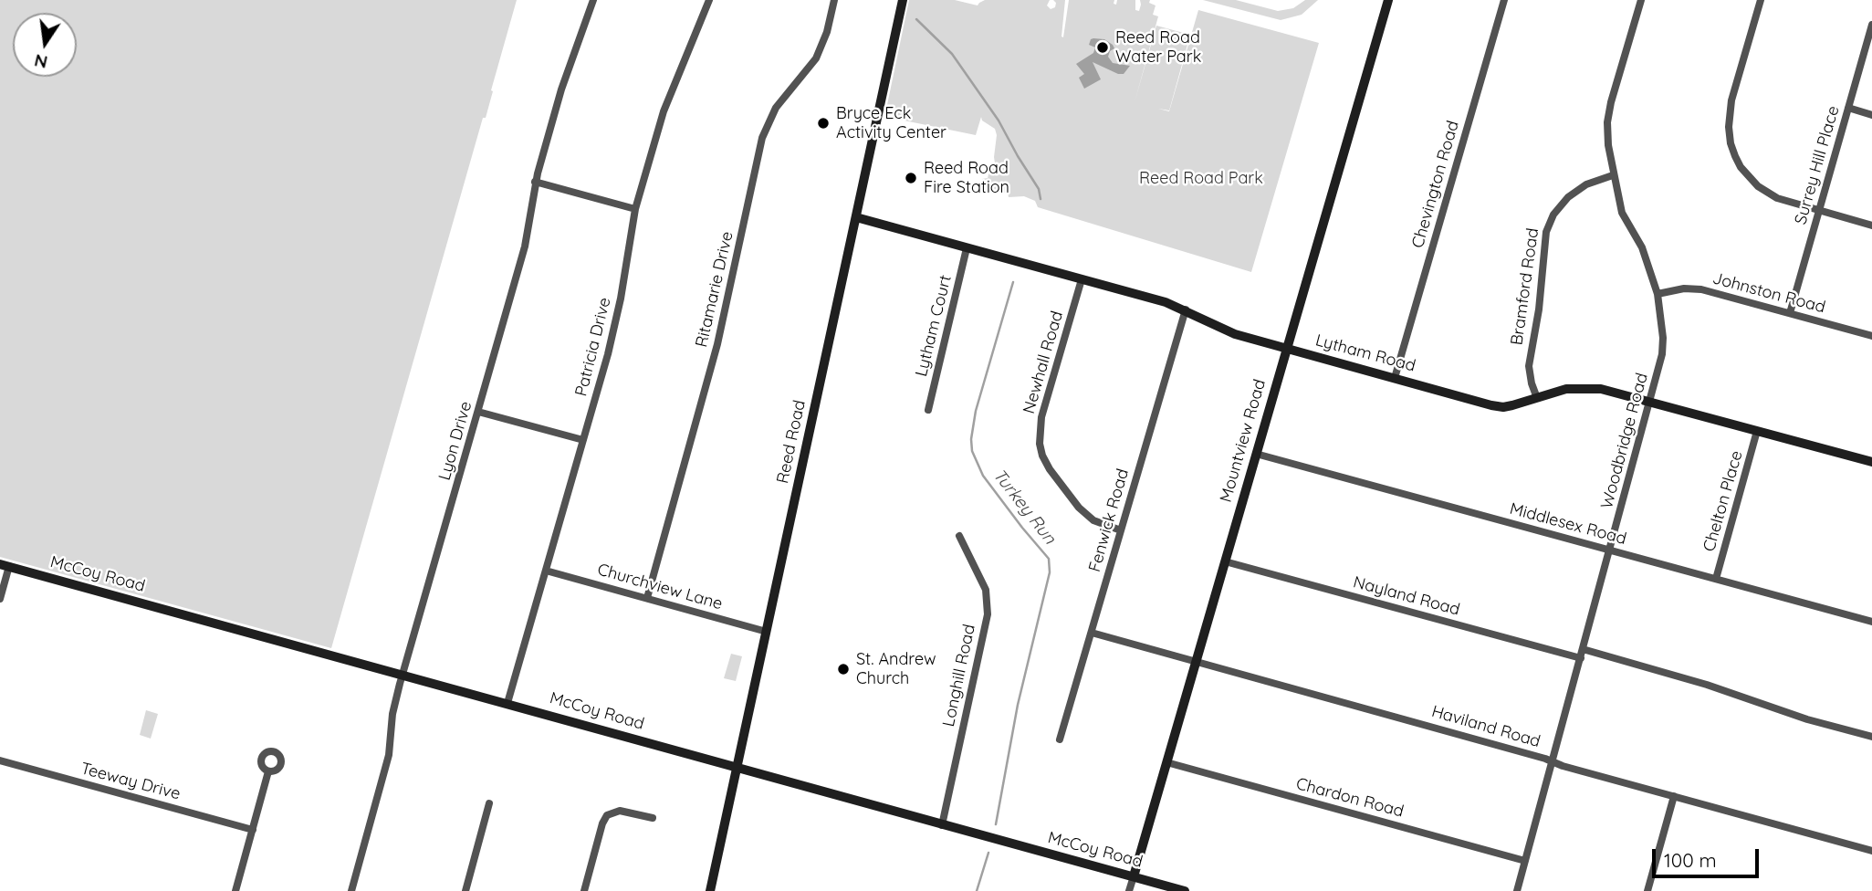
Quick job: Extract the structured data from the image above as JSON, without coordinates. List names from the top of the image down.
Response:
{
  "streets": {
    "main road": [
      "Lytham Road",
      "Mountview Road",
      "Reed Road",
      "McCoy Road"
    ],
    "street": [
      "Surrey Hill Place",
      "Chevington Road",
      "Bramford Road",
      "Ritamarie Drive",
      "Johnston Road",
      "Lytham Court",
      "Patricia Drive",
      "Newhall Road",
      "Lyon Drive",
      "Woodbridge Road",
      "Chelton Place",
      "Fenwick Road",
      "Middlesex Road",
      "Churchview Lane",
      "Nayland Road",
      "Longhill Road",
      "Haviland Road",
      "Teeway Drive",
      "Chardon Road"
    ]
  },
  "crossings": [
    ["Surrey Hill Place", "Johnston Road"],
    ["Chevington Road", "Lytham Road"],
    ["Bramford Road", "Lytham Road"],
    ["Bramford Road", "Woodbridge Road"],
    ["Ritamarie Drive", "Churchview Lane"],
    ["Johnston Road", "Woodbridge Road"],
    ["Lytham Court", "Lytham Road"],
    ["Patricia Drive", "McCoy Road"],
    ["Patricia Drive", "Churchview Lane"],
    ["Lytham Road", "Newhall Road"],
    ["Lytham Road", "Mountview Road"],
    ["Lytham Road", "Woodbridge Road"],
    ["Lytham Road", "Reed Road"],
    ["Lytham Road", "Chelton Place"],
    ["Lytham Road", "Fenwick Road"],
    ["Newhall Road", "Fenwick Road"],
    ["Lyon Drive", "McCoy Road"],
    ["Mountview Road", "Middlesex Road"],
    ["Mountview Road", "McCoy Road"],
    ["Mountview Road", "Nayland Road"],
    ["Mountview Road", "Haviland Road"],
    ["Mountview Road", "Chardon Road"],
    ["Woodbridge Road", "Middlesex Road"],
    ["Woodbridge Road", "Nayland Road"],
    ["Woodbridge Road", "Haviland Road"],
    ["Woodbridge Road", "Chardon Road"],
    ["Reed Road", "McCoy Road"],
    ["Reed Road", "Churchview Lane"],
    ["Chelton Place", "Middlesex Road"],
    ["Fenwick Road", "Haviland Road"],
    ["McCoy Road", "Longhill Road"]
  ],
  "water": ["Turkey Run"],
  "parks": ["Reed Road Park"],
  "places": [
    "Reed Road Water Park",
    "Bryce Eck Activity Center",
    "Reed Road Fire Station",
    "St. Andrew Church"
  ],
  "scale_bar": "100 m",
  "north": "bottom"
}
